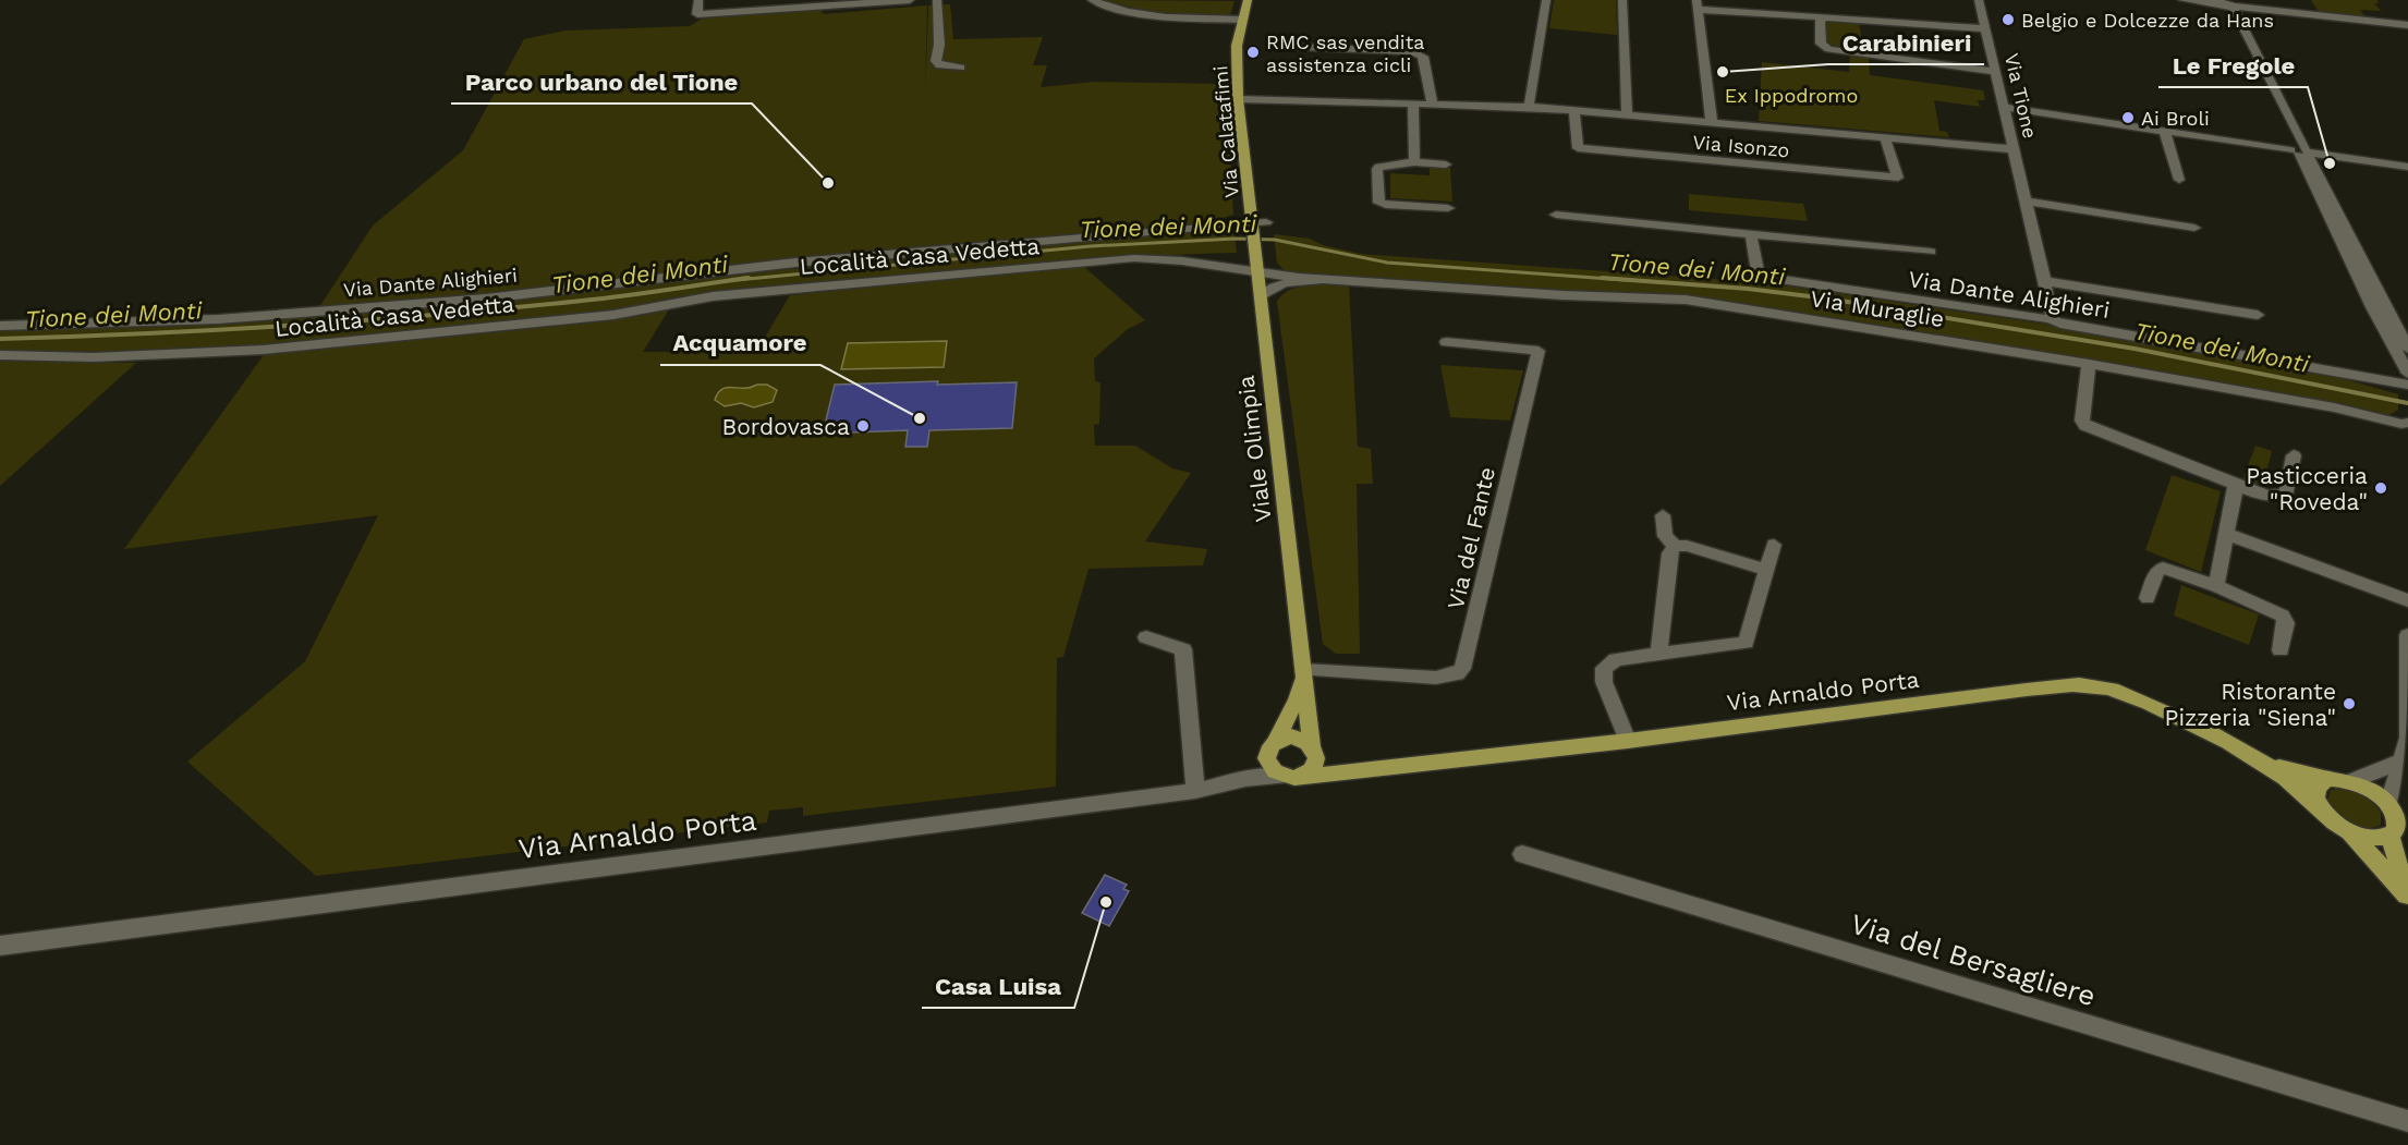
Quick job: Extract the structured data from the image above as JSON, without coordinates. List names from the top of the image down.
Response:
{
  "streets": {
    "main road": ["Via Calatafimi", "Viale Olimpia", "Via Arnaldo Porta"],
    "street": [
      "Via Tione",
      "Via Isonzo",
      "Località Casa Vedetta",
      "Via Dante Alighieri",
      "Via Muraglie",
      "Via del Fante",
      "Via del Bersagliere"
    ]
  },
  "crossings": [
    ["Via Tione", "Via Isonzo"],
    ["Via Tione", "Via Dante Alighieri"],
    ["Via Calatafimi", "Via Isonzo"],
    ["Via Calatafimi", "Via Dante Alighieri"],
    ["Via Calatafimi", "Viale Olimpia"],
    ["Località Casa Vedetta", "Via Muraglie"],
    ["Località Casa Vedetta", "Viale Olimpia"],
    ["Via Dante Alighieri", "Viale Olimpia"],
    ["Via Muraglie", "Viale Olimpia"],
    ["Viale Olimpia", "Via del Fante"],
    ["Viale Olimpia", "Via Arnaldo Porta"]
  ],
  "water": ["Tione dei Monti"],
  "parks": ["Ex Ippodromo"],
  "places": [
    "Belgio e Dolcezze da Hans",
    "RMC sas vendita assistenza cicli",
    "Carabinieri",
    "Ai Broli",
    "Le Fregole",
    "Parco urbano del Tione",
    "Acquamore",
    "Bordovasca",
    "Pasticceria \"Roveda\"",
    "Ristorante Pizzeria \"Siena\"",
    "Casa Luisa"
  ]
}
